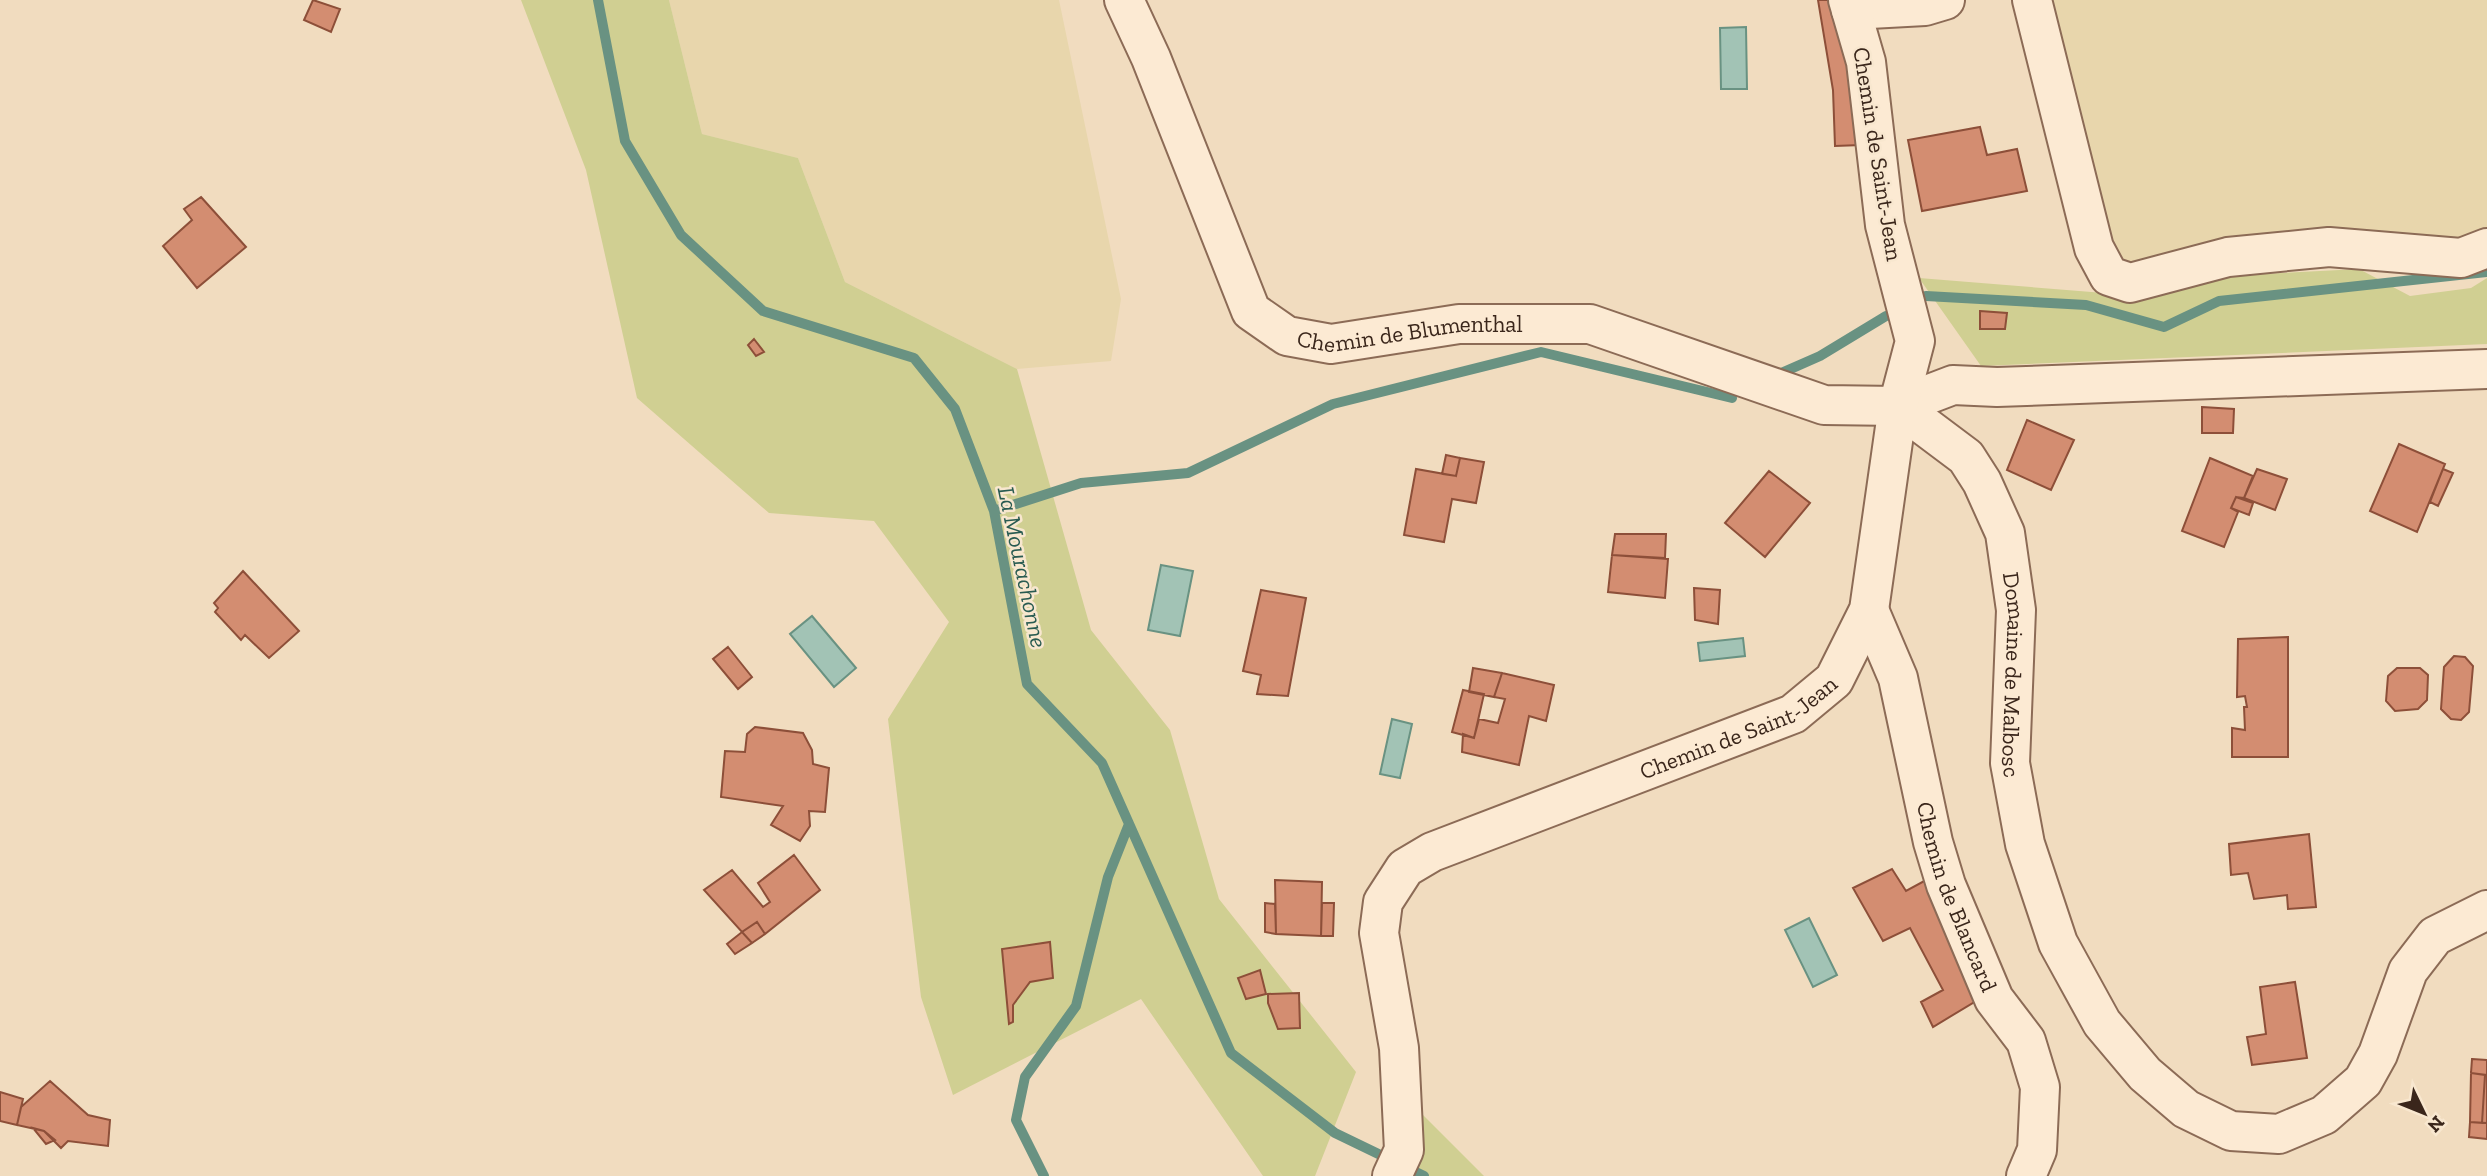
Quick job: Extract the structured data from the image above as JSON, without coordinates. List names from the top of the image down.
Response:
{
  "streets": {
    "street": [
      "Chemin de Saint-Jean",
      "Chemin de Blumenthal",
      "Domaine de Malbosc",
      "Chemin de Blancard"
    ]
  },
  "crossings": [
    ["Chemin de Saint-Jean", "Chemin de Blumenthal"],
    ["Chemin de Saint-Jean", "Domaine de Malbosc"],
    ["Chemin de Saint-Jean", "Chemin de Blancard"],
    ["Chemin de Blumenthal", "Domaine de Malbosc"]
  ],
  "water": ["La Mourachonne"],
  "north": "bottom right"
}
